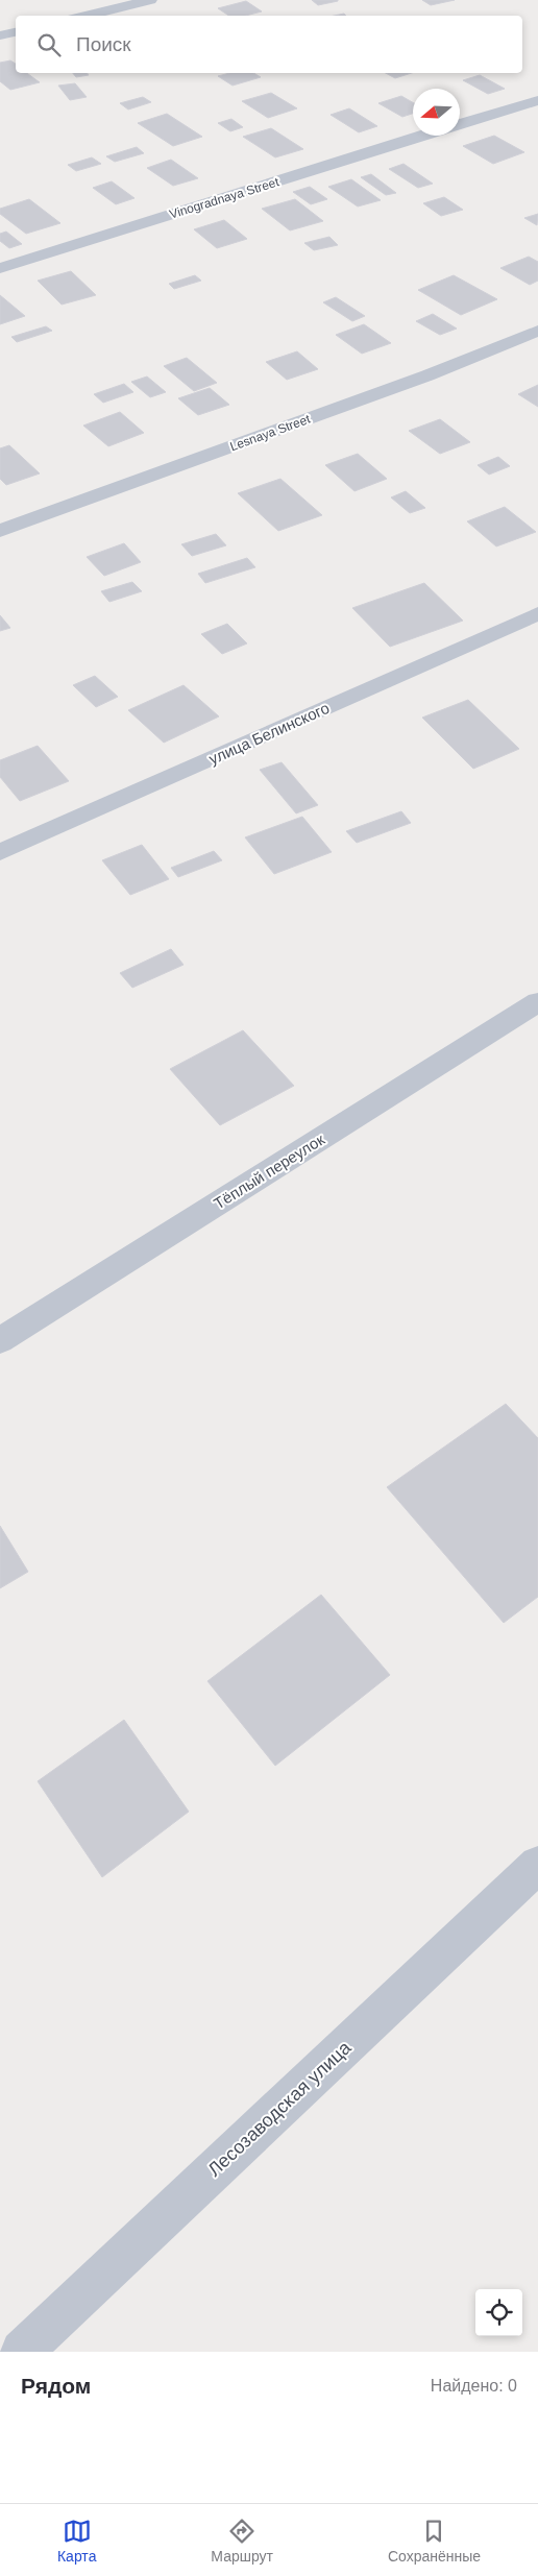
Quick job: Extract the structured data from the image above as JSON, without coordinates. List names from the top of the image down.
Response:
{
  "streets": {
    "street": [
      "Vinogradnaya Street",
      "Lesnaya Street",
      "улица Белинского",
      "Тёплый переулок",
      "Лесозаводская улица"
    ]
  },
  "north": "left",
  "page": {
    "search": "Поиск",
    "heading": ["Рядом", "Найдено: 0"],
    "nav": ["Карта", "Маршрут", "Сохранённые"]
  }
}
